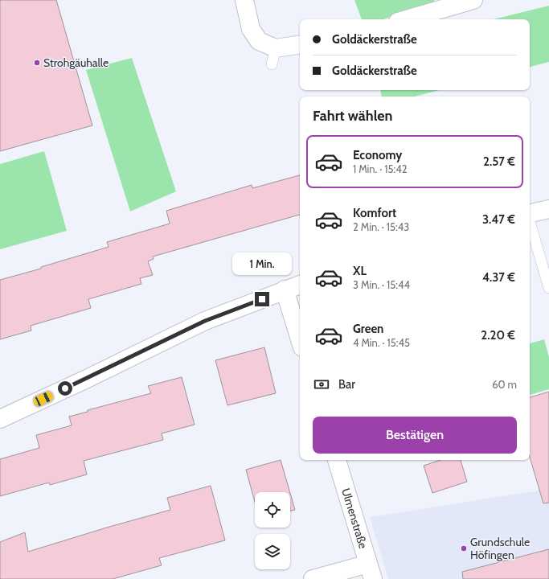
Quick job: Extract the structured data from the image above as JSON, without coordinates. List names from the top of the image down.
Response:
{
  "streets": {
    "street": ["Ulmenstraße"]
  },
  "places": ["Strohgäuhalle", "Grundschule Höfingen"],
  "page": {
    "banner": ["Goldäckerstraße", "Goldäckerstraße"],
    "heading": "Fahrt wählen",
    "list": [
      {
        "name": "Economy",
        "note": "1 Min. · 15:42",
        "value": "2.57 €"
      },
      {
        "name": "Komfort",
        "note": "2 Min. · 15:43",
        "value": "3.47 €"
      },
      {
        "name": "XL",
        "note": "3 Min. · 15:44",
        "value": "4.37 €"
      },
      {
        "name": "Green",
        "note": "4 Min. · 15:45",
        "value": "2.20 €"
      }
    ],
    "bubble": "1 Min.",
    "pay": ["Bar", "60 m"],
    "buttons": "Bestätigen"
  }
}
